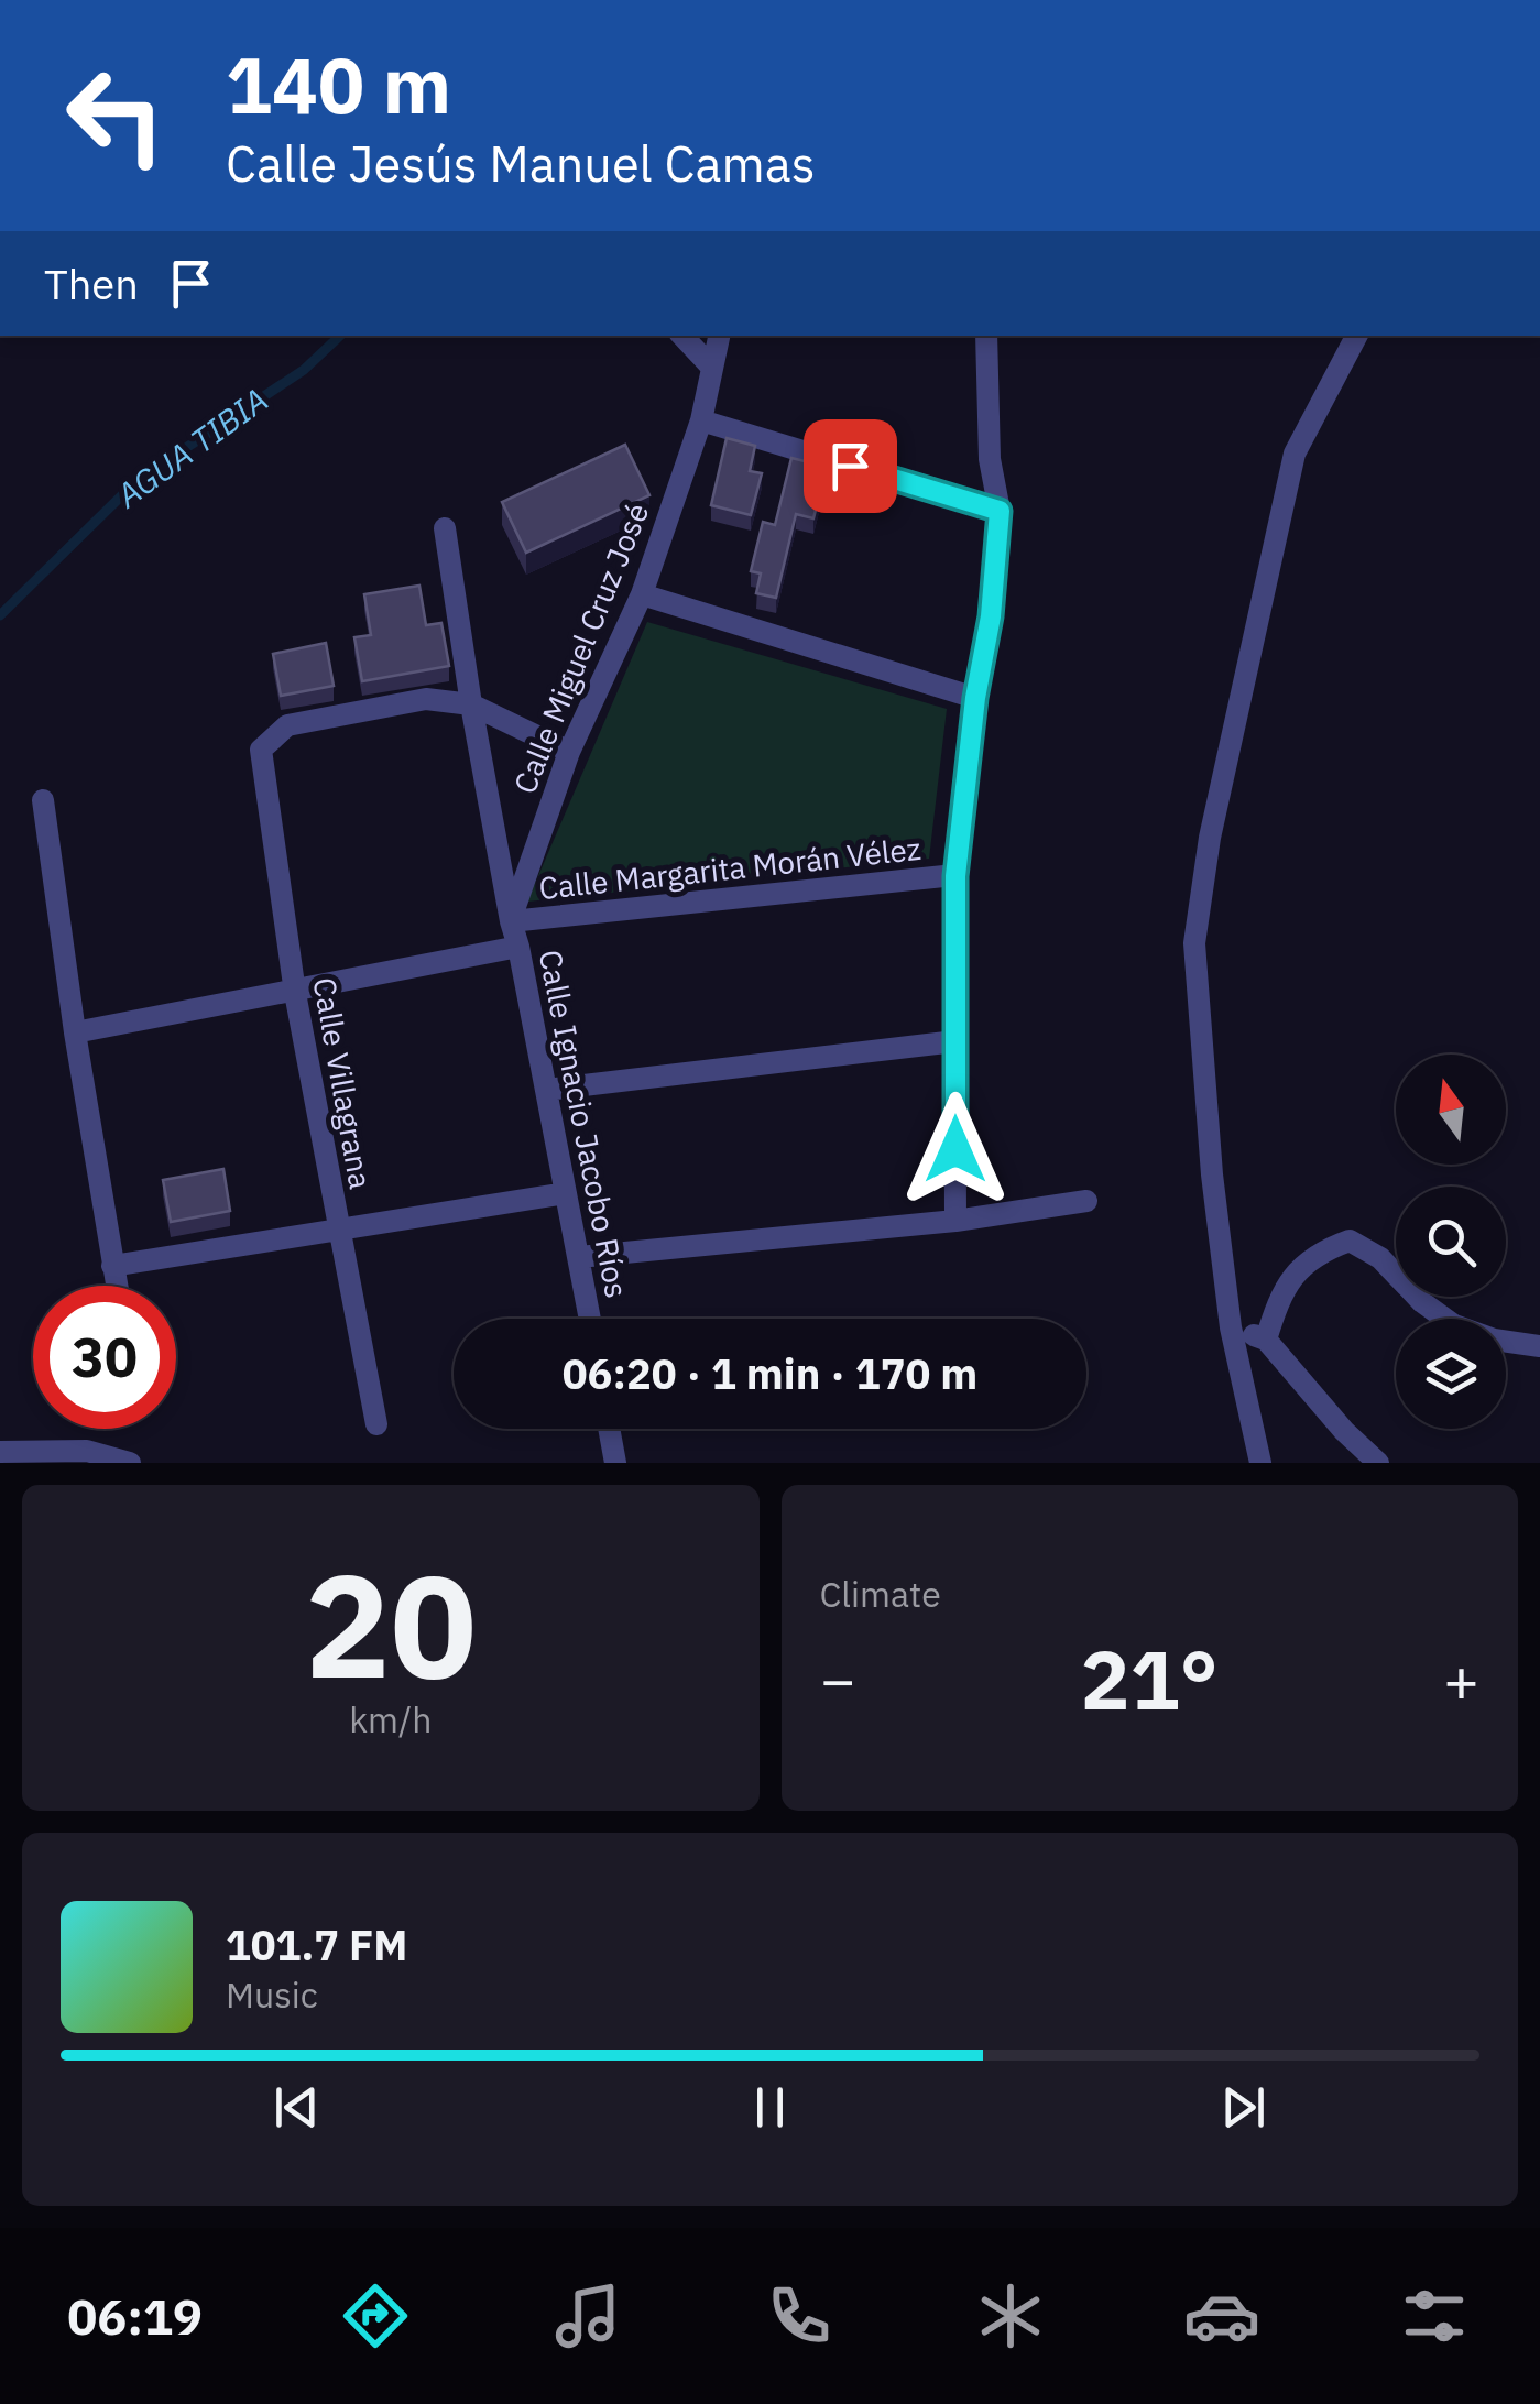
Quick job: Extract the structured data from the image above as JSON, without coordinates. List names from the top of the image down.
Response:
{
  "streets": {
    "street": [
      "Calle Miguel Cruz José",
      "Calle Margarita Morán Vélez",
      "Calle Villagrana",
      "Calle Ignacio Jacobo Ríos"
    ]
  },
  "crossings": [
    ["Calle Miguel Cruz José", "Calle Margarita Morán Vélez"],
    ["Calle Miguel Cruz José", "Calle Ignacio Jacobo Ríos"],
    ["Calle Margarita Morán Vélez", "Calle Ignacio Jacobo Ríos"],
    ["Calle Villagrana", "Calle Ignacio Jacobo Ríos"]
  ],
  "water": ["AGUA TIBIA"],
  "north": "top",
  "page": {
    "turn": ["140 m", "Calle Jesús Manuel Camas"],
    "then": "Then",
    "limit": "30",
    "trip": "06:20 · 1 min · 170 m",
    "tile": [
      ["20", "km/h"],
      "Climate"
    ],
    "heat": ["−", "21°", "+"],
    "song": ["101.7 FM", "Music"],
    "tabs": "06:19"
  }
}
